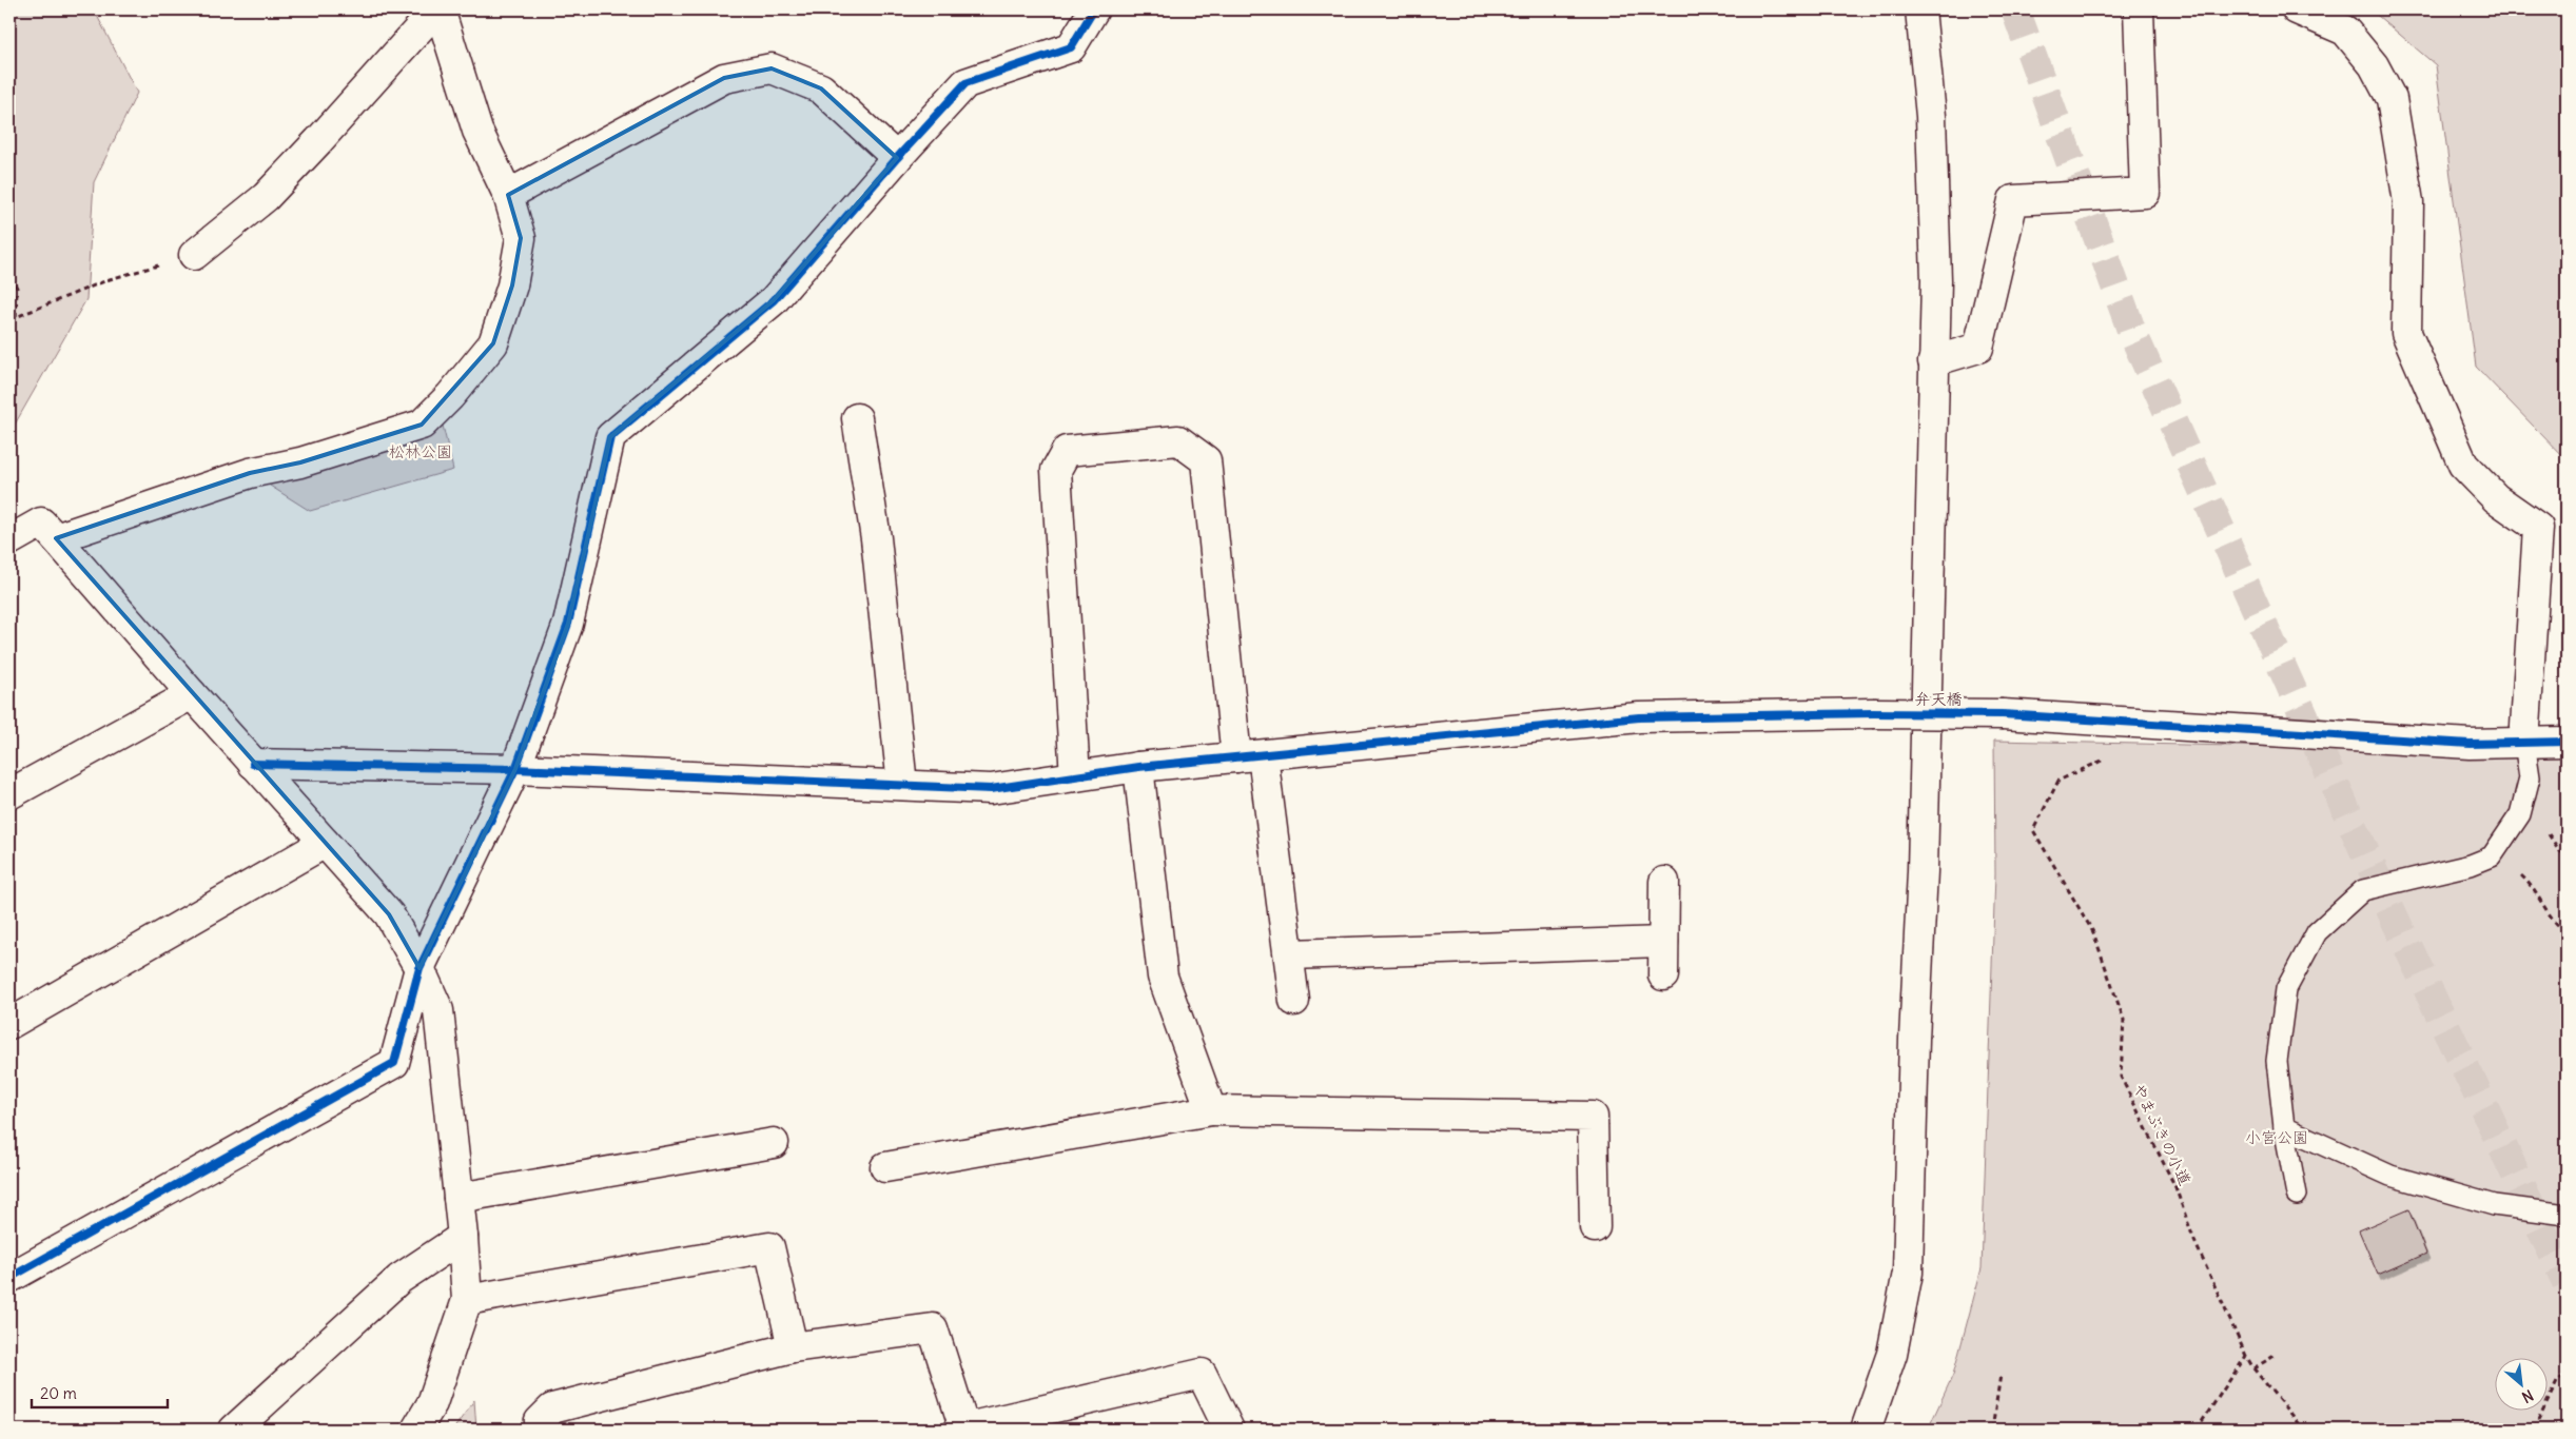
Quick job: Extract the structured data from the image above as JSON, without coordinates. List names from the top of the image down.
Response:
{
  "streets": {
    "street": ["弁天橋"],
    "path": ["やまぶきの小道"]
  },
  "parks": ["松林公園", "小宮公園"],
  "scale_bar": "20 m",
  "north": "bottom right"
}
